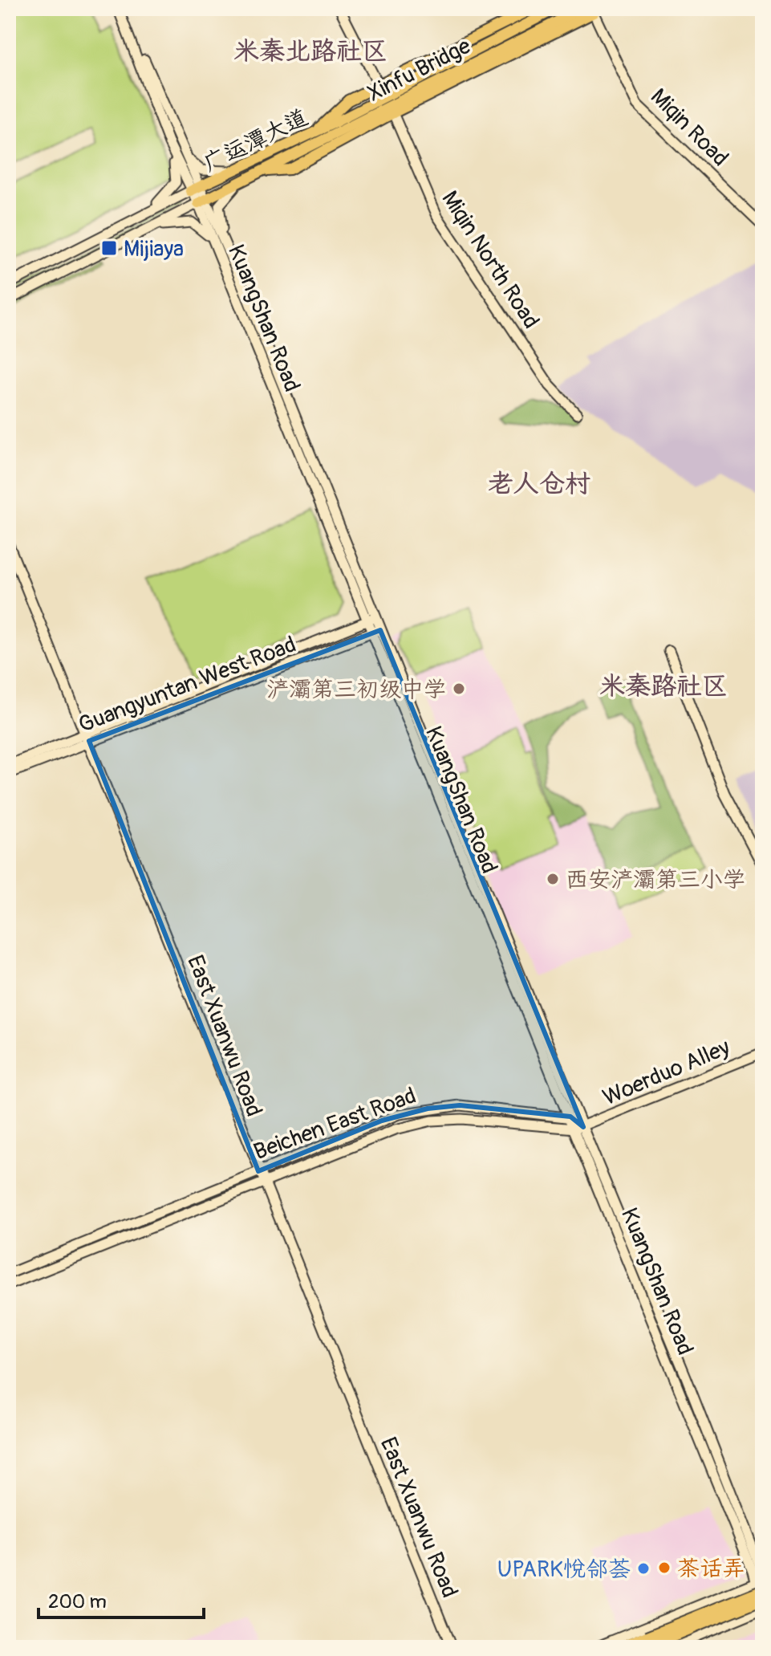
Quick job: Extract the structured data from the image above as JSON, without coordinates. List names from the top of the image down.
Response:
{
  "streets": {
    "main road": ["Xinfu Bridge", "广运潭大道"],
    "street": [
      "Miqin Road",
      "Miqin North Road",
      "KuangShan Road",
      "Guangyuntan West Road",
      "East Xuanwu Road",
      "Woerduo Alley",
      "Beichen East Road"
    ]
  },
  "crossings": [
    ["Xinfu Bridge", "广运潭大道"],
    ["广运潭大道", "KuangShan Road"],
    ["KuangShan Road", "Guangyuntan West Road"],
    ["KuangShan Road", "Woerduo Alley"],
    ["KuangShan Road", "Beichen East Road"],
    ["Guangyuntan West Road", "East Xuanwu Road"],
    ["East Xuanwu Road", "Beichen East Road"],
    ["Woerduo Alley", "Beichen East Road"]
  ],
  "districts": ["米秦北路社区", "老人仓村", "米秦路社区"],
  "places": {
    "transit": ["Mijiaya"],
    "other": [
      "浐灞第三初级中学",
      "西安浐灞第三小学",
      "茶话弄",
      "UPARK悦邻荟"
    ]
  },
  "scale_bar": "200 m"
}
